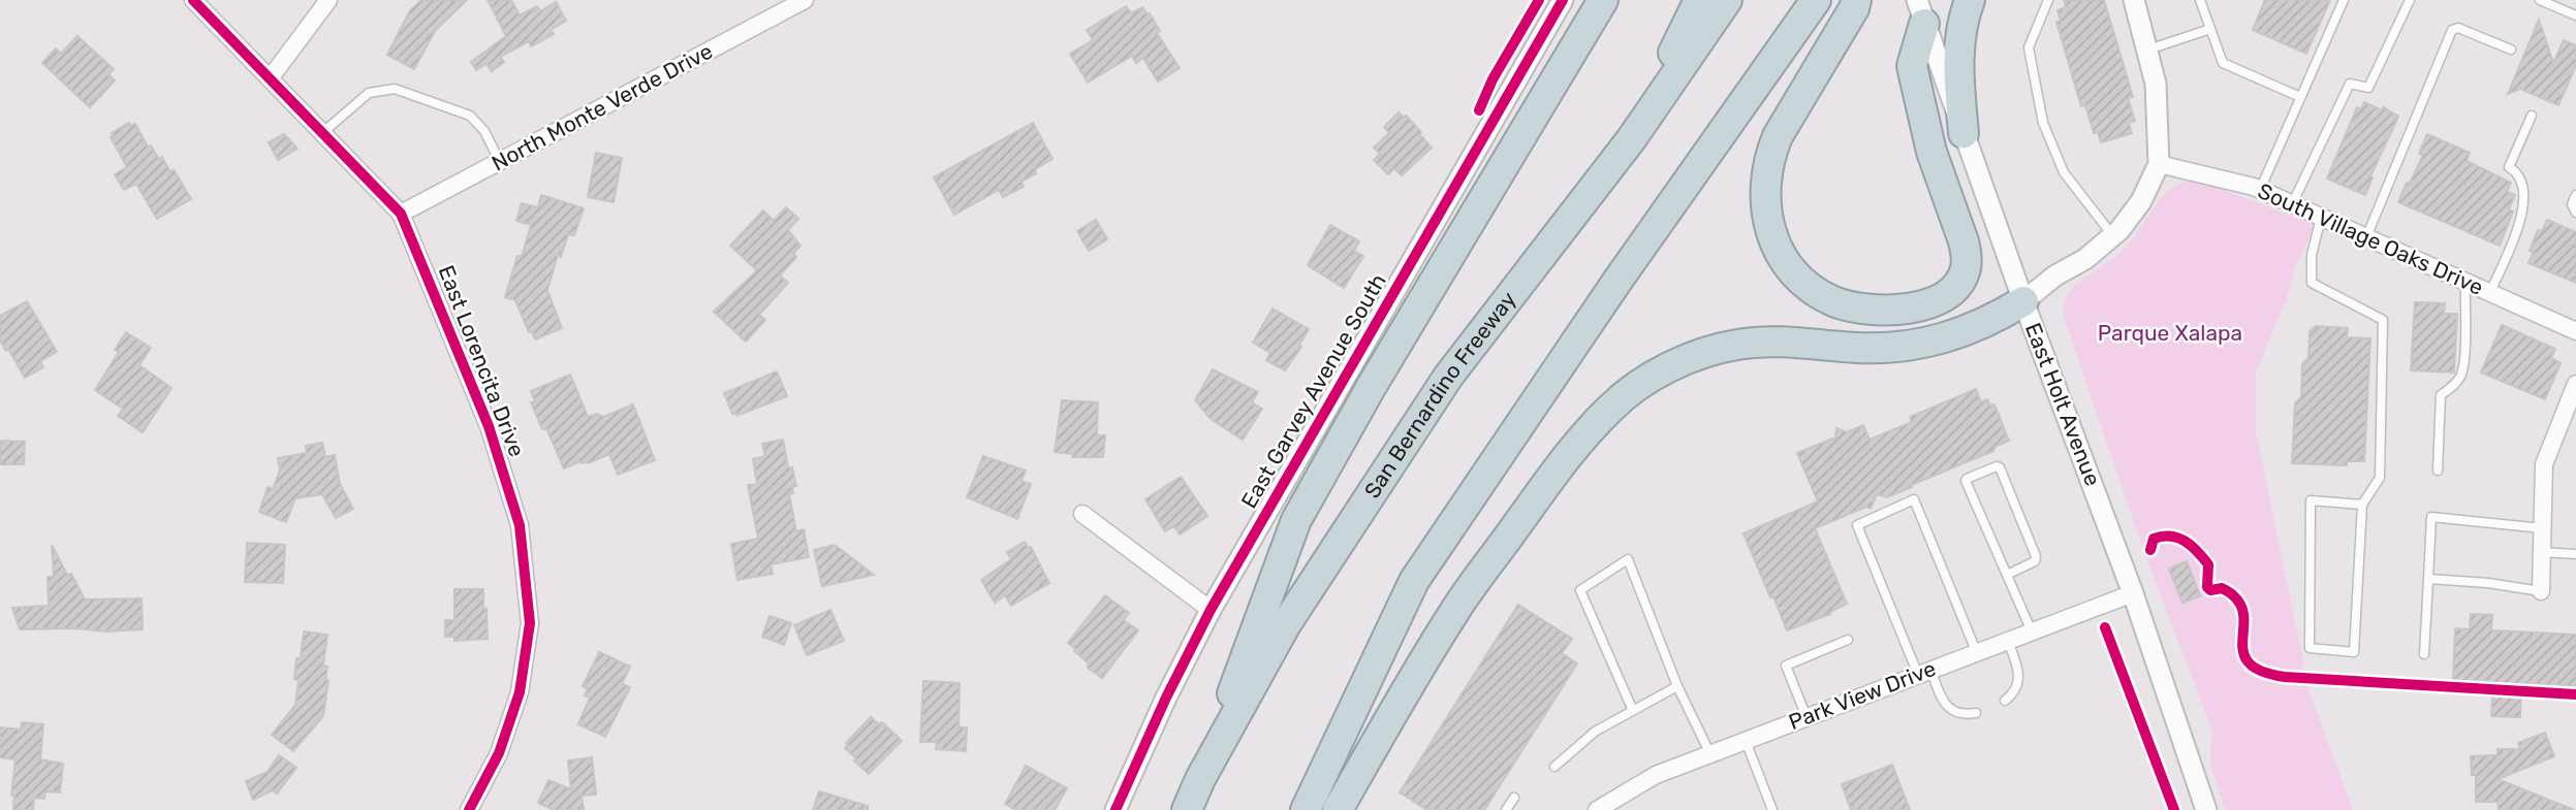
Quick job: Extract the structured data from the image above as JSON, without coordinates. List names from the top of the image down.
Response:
{
  "streets": {
    "highway": ["San Bernardino Freeway"],
    "street": [
      "North Monte Verde Drive",
      "South Village Oaks Drive",
      "East Lorencita Drive",
      "East Garvey Avenue South",
      "East Holt Avenue",
      "Park View Drive"
    ]
  },
  "crossings": [
    ["North Monte Verde Drive", "East Lorencita Drive"],
    ["East Holt Avenue", "Park View Drive"]
  ],
  "parks": ["Parque Xalapa"]
}
